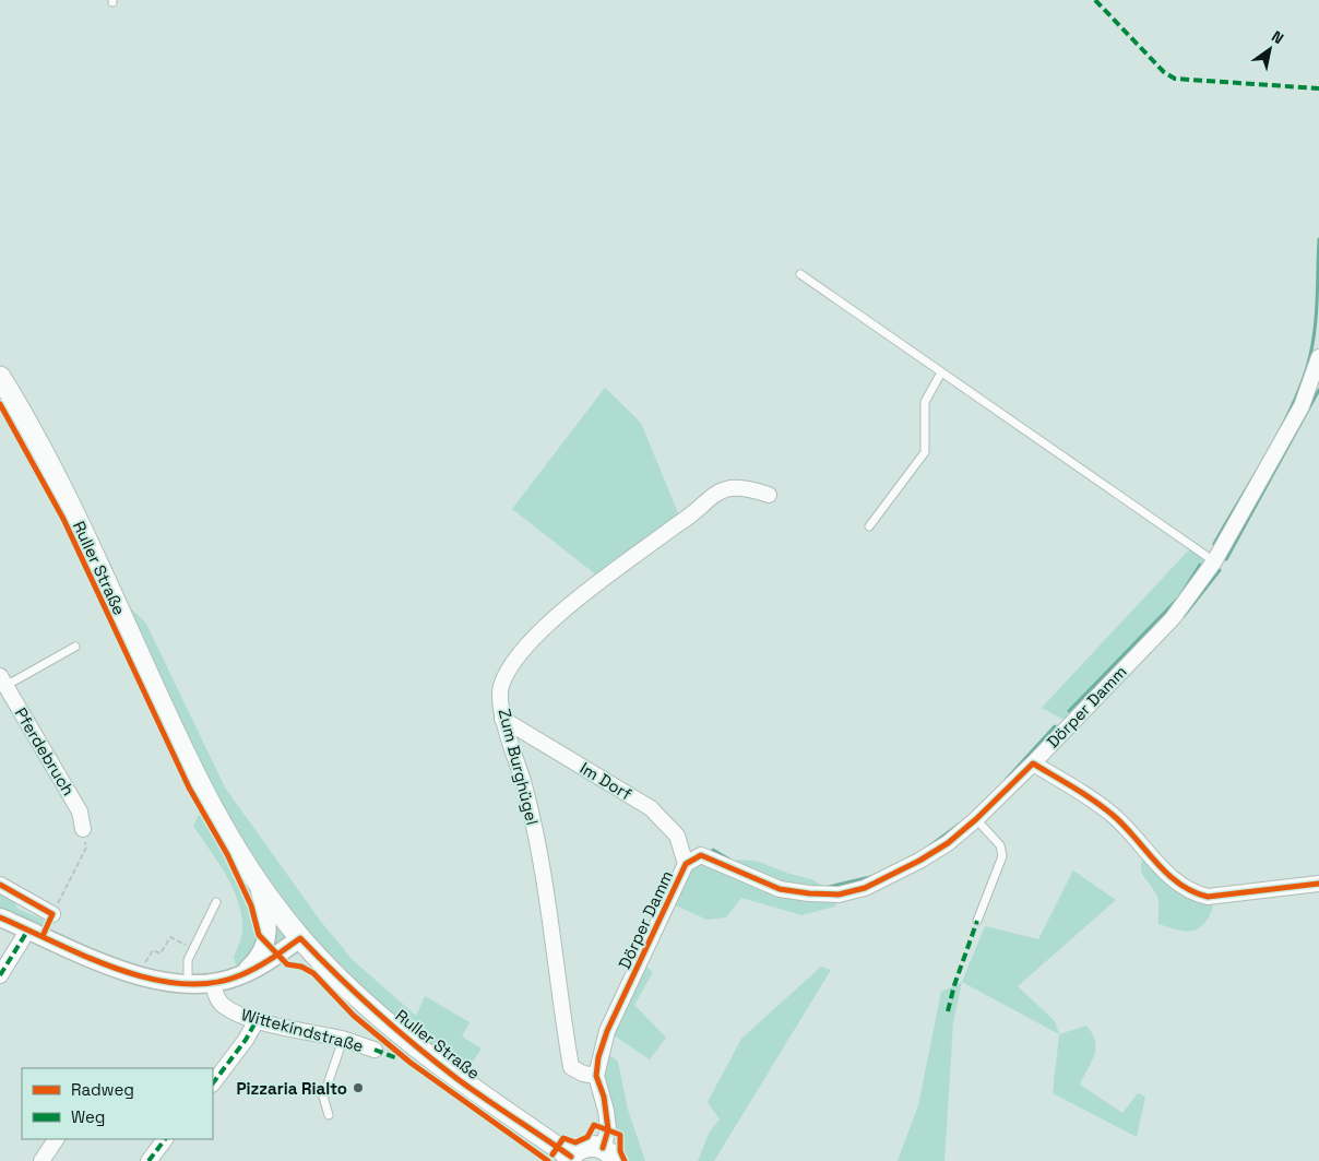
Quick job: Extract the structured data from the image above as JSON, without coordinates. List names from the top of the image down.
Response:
{
  "streets": {
    "main road": ["Ruller Straße"],
    "street": [
      "Dörper Damm",
      "Pferdebruch",
      "Zum Burghügel",
      "Im Dorf",
      "Wittekindstraße"
    ]
  },
  "crossings": [
    ["Dörper Damm", "Zum Burghügel"],
    ["Dörper Damm", "Im Dorf"],
    ["Zum Burghügel", "Im Dorf"]
  ],
  "places": ["Pizzaria Rialto"],
  "legend": ["Radweg", "Weg"],
  "north": "top right"
}
